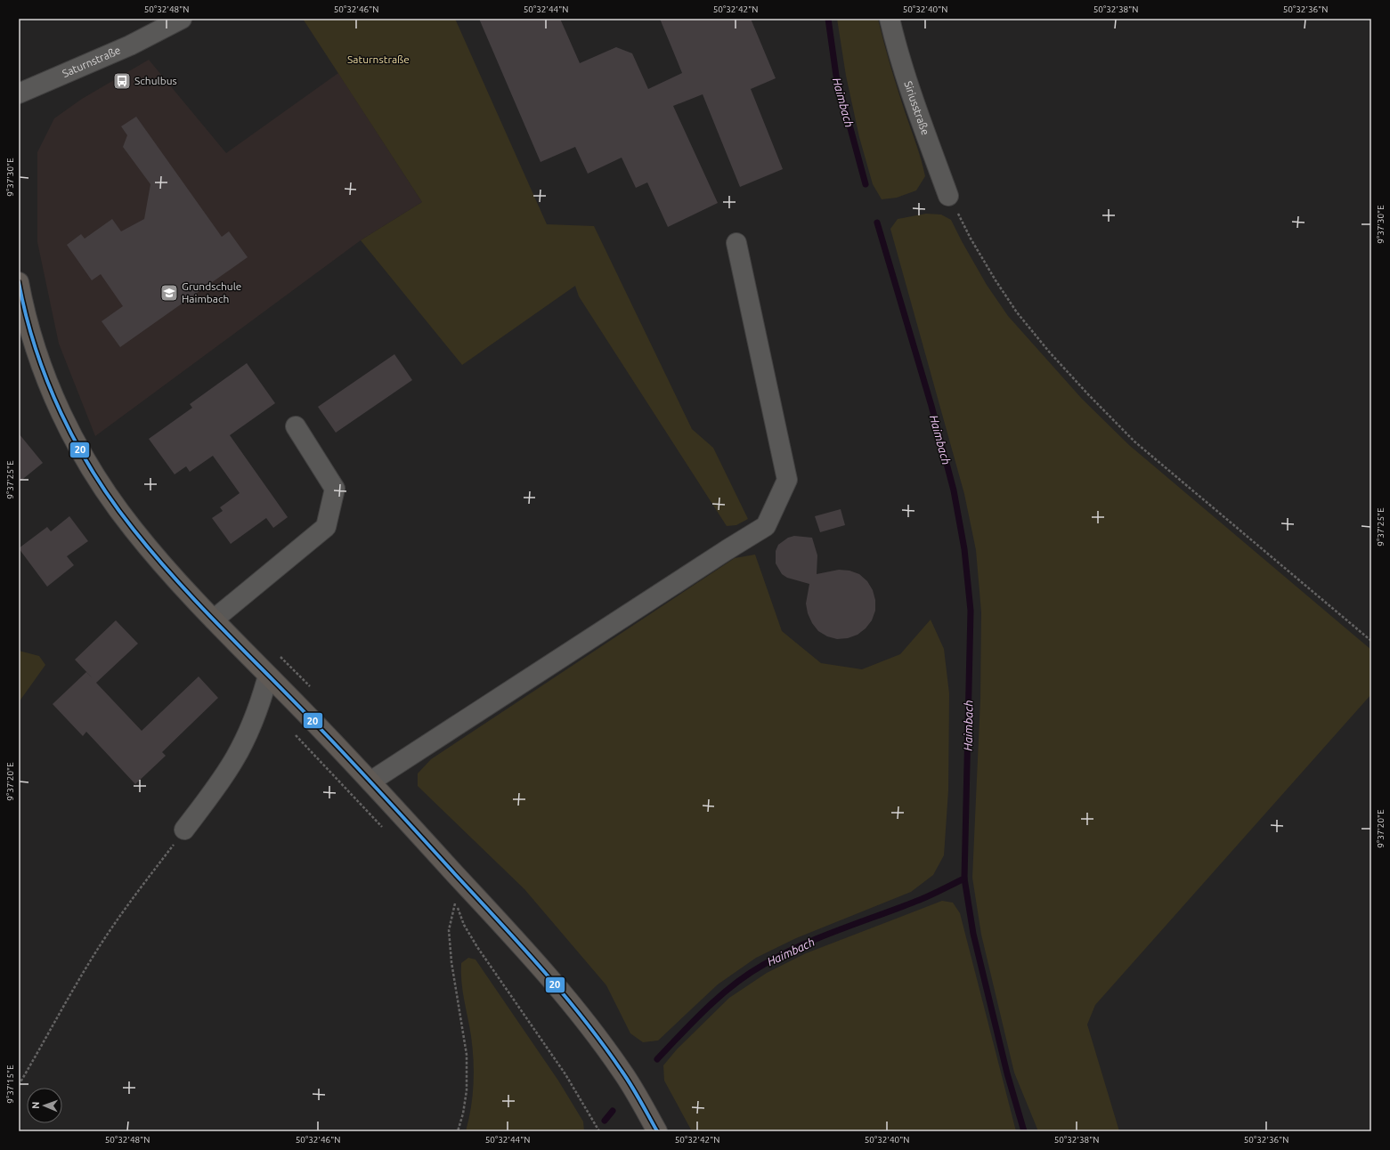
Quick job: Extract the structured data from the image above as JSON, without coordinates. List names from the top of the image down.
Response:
{
  "streets": {
    "street": ["Saturnstraße", "Siriusstraße"]
  },
  "water": ["Haimbach"],
  "parks": ["Saturnstraße"],
  "places": {
    "bus stop": ["Schulbus"],
    "school or university": ["Grundschule Haimbach"]
  },
  "lines": ["transit line 20"],
  "north": "left",
  "coordinates": [
    "50°32'48\"N",
    "50°32'46\"N",
    "50°32'44\"N",
    "50°32'42\"N",
    "50°32'40\"N",
    "50°32'38\"N",
    "50°32'36\"N",
    "9°37'30\"E",
    "9°37'25\"E",
    "9°37'20\"E",
    "9°37'15\"E"
  ]
}
